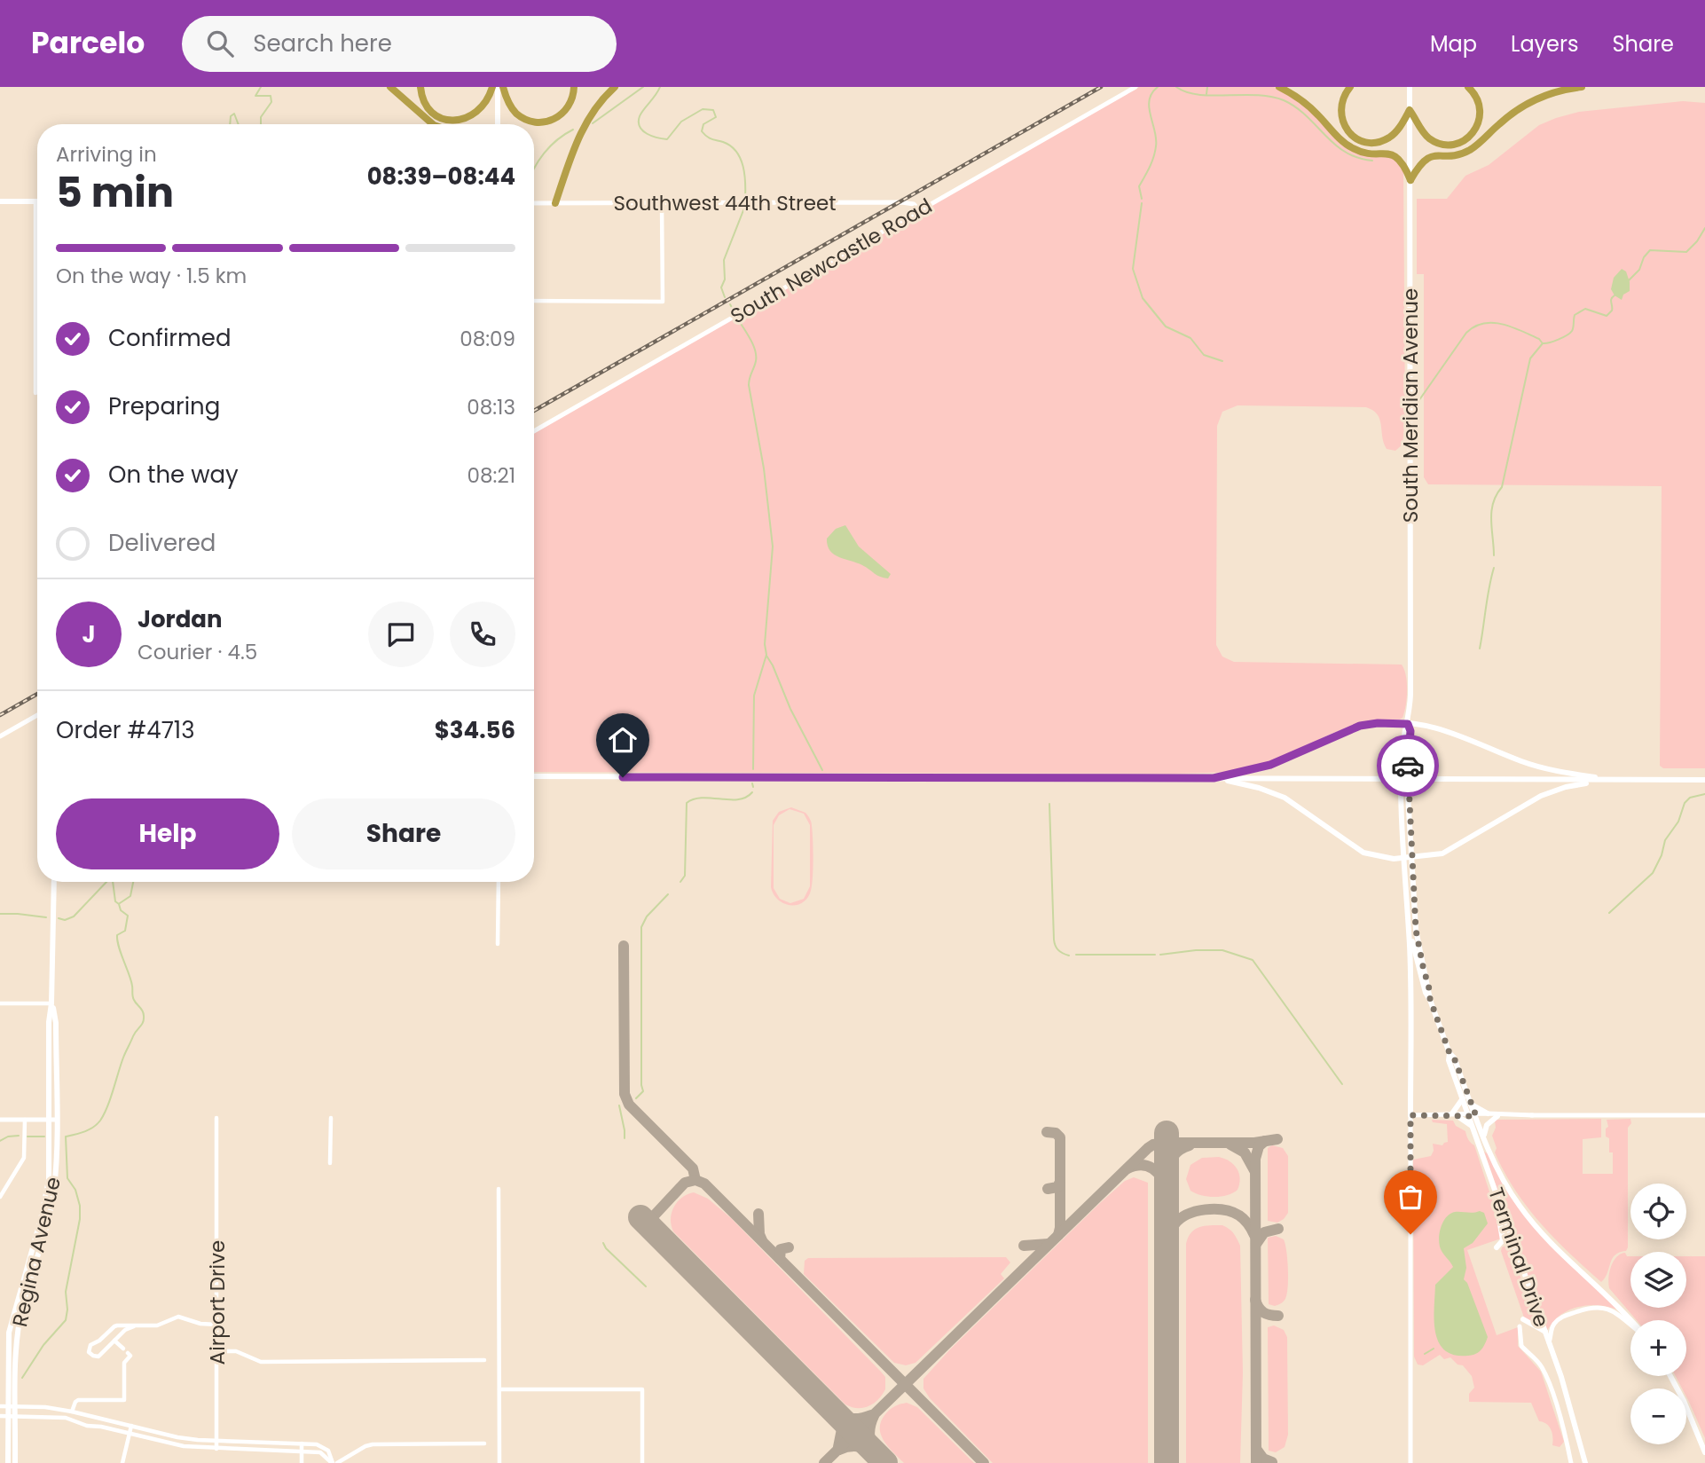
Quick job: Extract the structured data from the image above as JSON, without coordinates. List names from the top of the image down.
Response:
{
  "streets": {
    "main road": ["South Meridian Avenue", "Regina Avenue", "Terminal Drive"],
    "street": ["Southwest 44th Street", "South Newcastle Road", "Airport Drive"]
  },
  "crossings": [
    ["Southwest 44th Street", "South Newcastle Road"],
    ["South Meridian Avenue", "Terminal Drive"]
  ],
  "page": {
    "header": "Parcelo",
    "search": "Search here",
    "nav": ["Map", "Layers", "Share"],
    "heading": ["5 min", "Arriving in", "08:39–08:44"],
    "panel": [
      "Jordan",
      "Courier · 4.5",
      "Order #4713",
      "$34.56"
    ],
    "bar": "On the way · 1.5 km",
    "list": [
      ["Confirmed", "08:09"],
      ["Preparing", "08:13"],
      ["On the way", "08:21"],
      "Delivered"
    ],
    "round": "J",
    "buttons": ["Help", "Share"],
    "map_buttons": ["+", "−"]
  }
}
